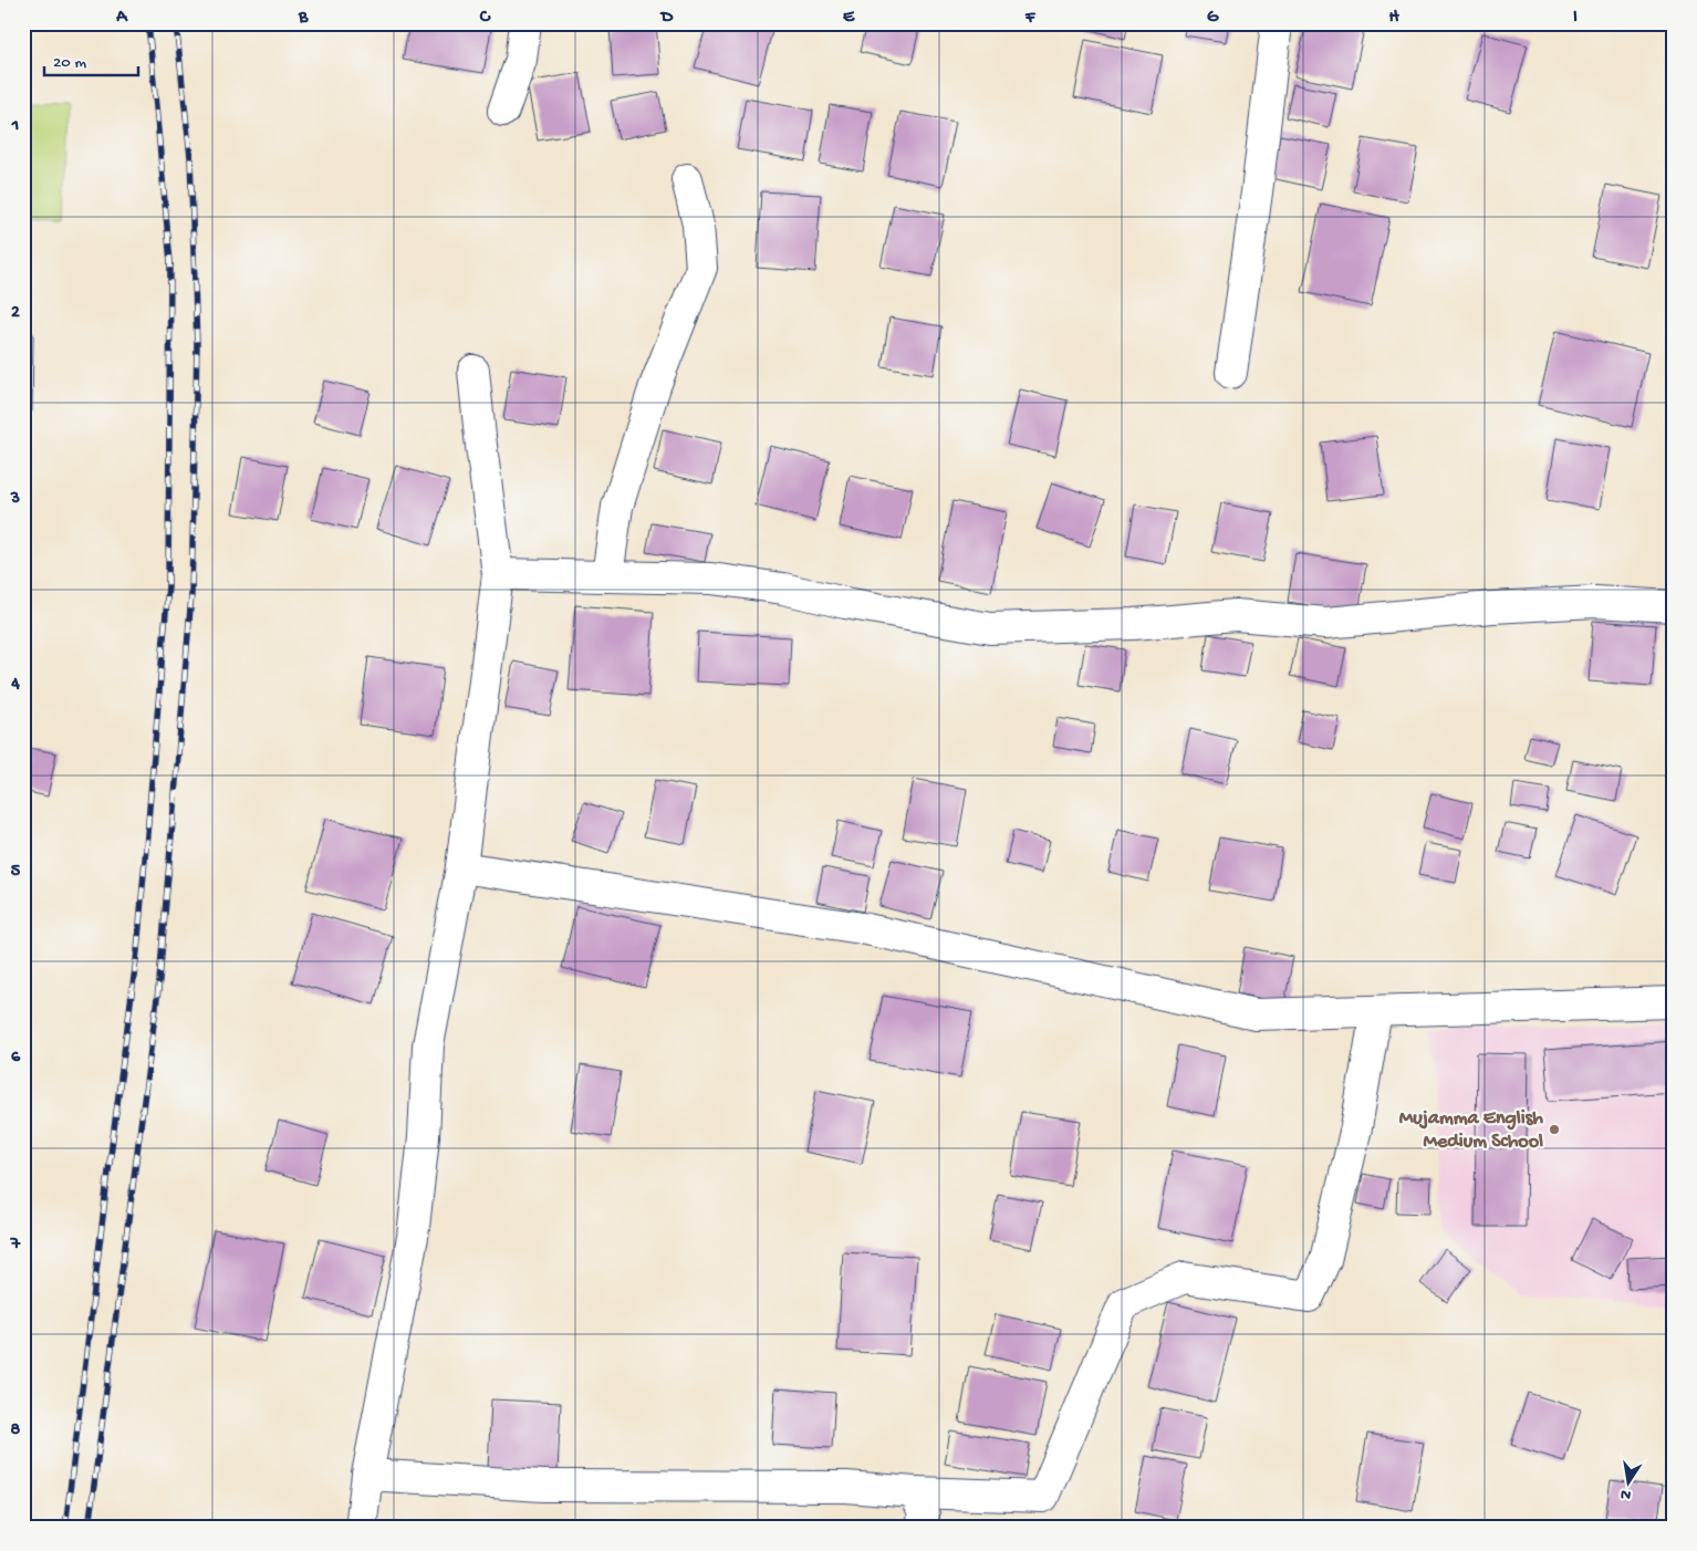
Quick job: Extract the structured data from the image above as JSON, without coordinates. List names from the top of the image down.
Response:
{
  "places": ["Mujamma English Medium School"],
  "scale_bar": "20 m",
  "north": "bottom",
  "grid": {
    "columns": [
      "A",
      "B",
      "C",
      "D",
      "E",
      "F",
      "G",
      "H",
      "I"
    ],
    "rows": [
      "1",
      "2",
      "3",
      "4",
      "5",
      "6",
      "7",
      "8"
    ]
  }
}
